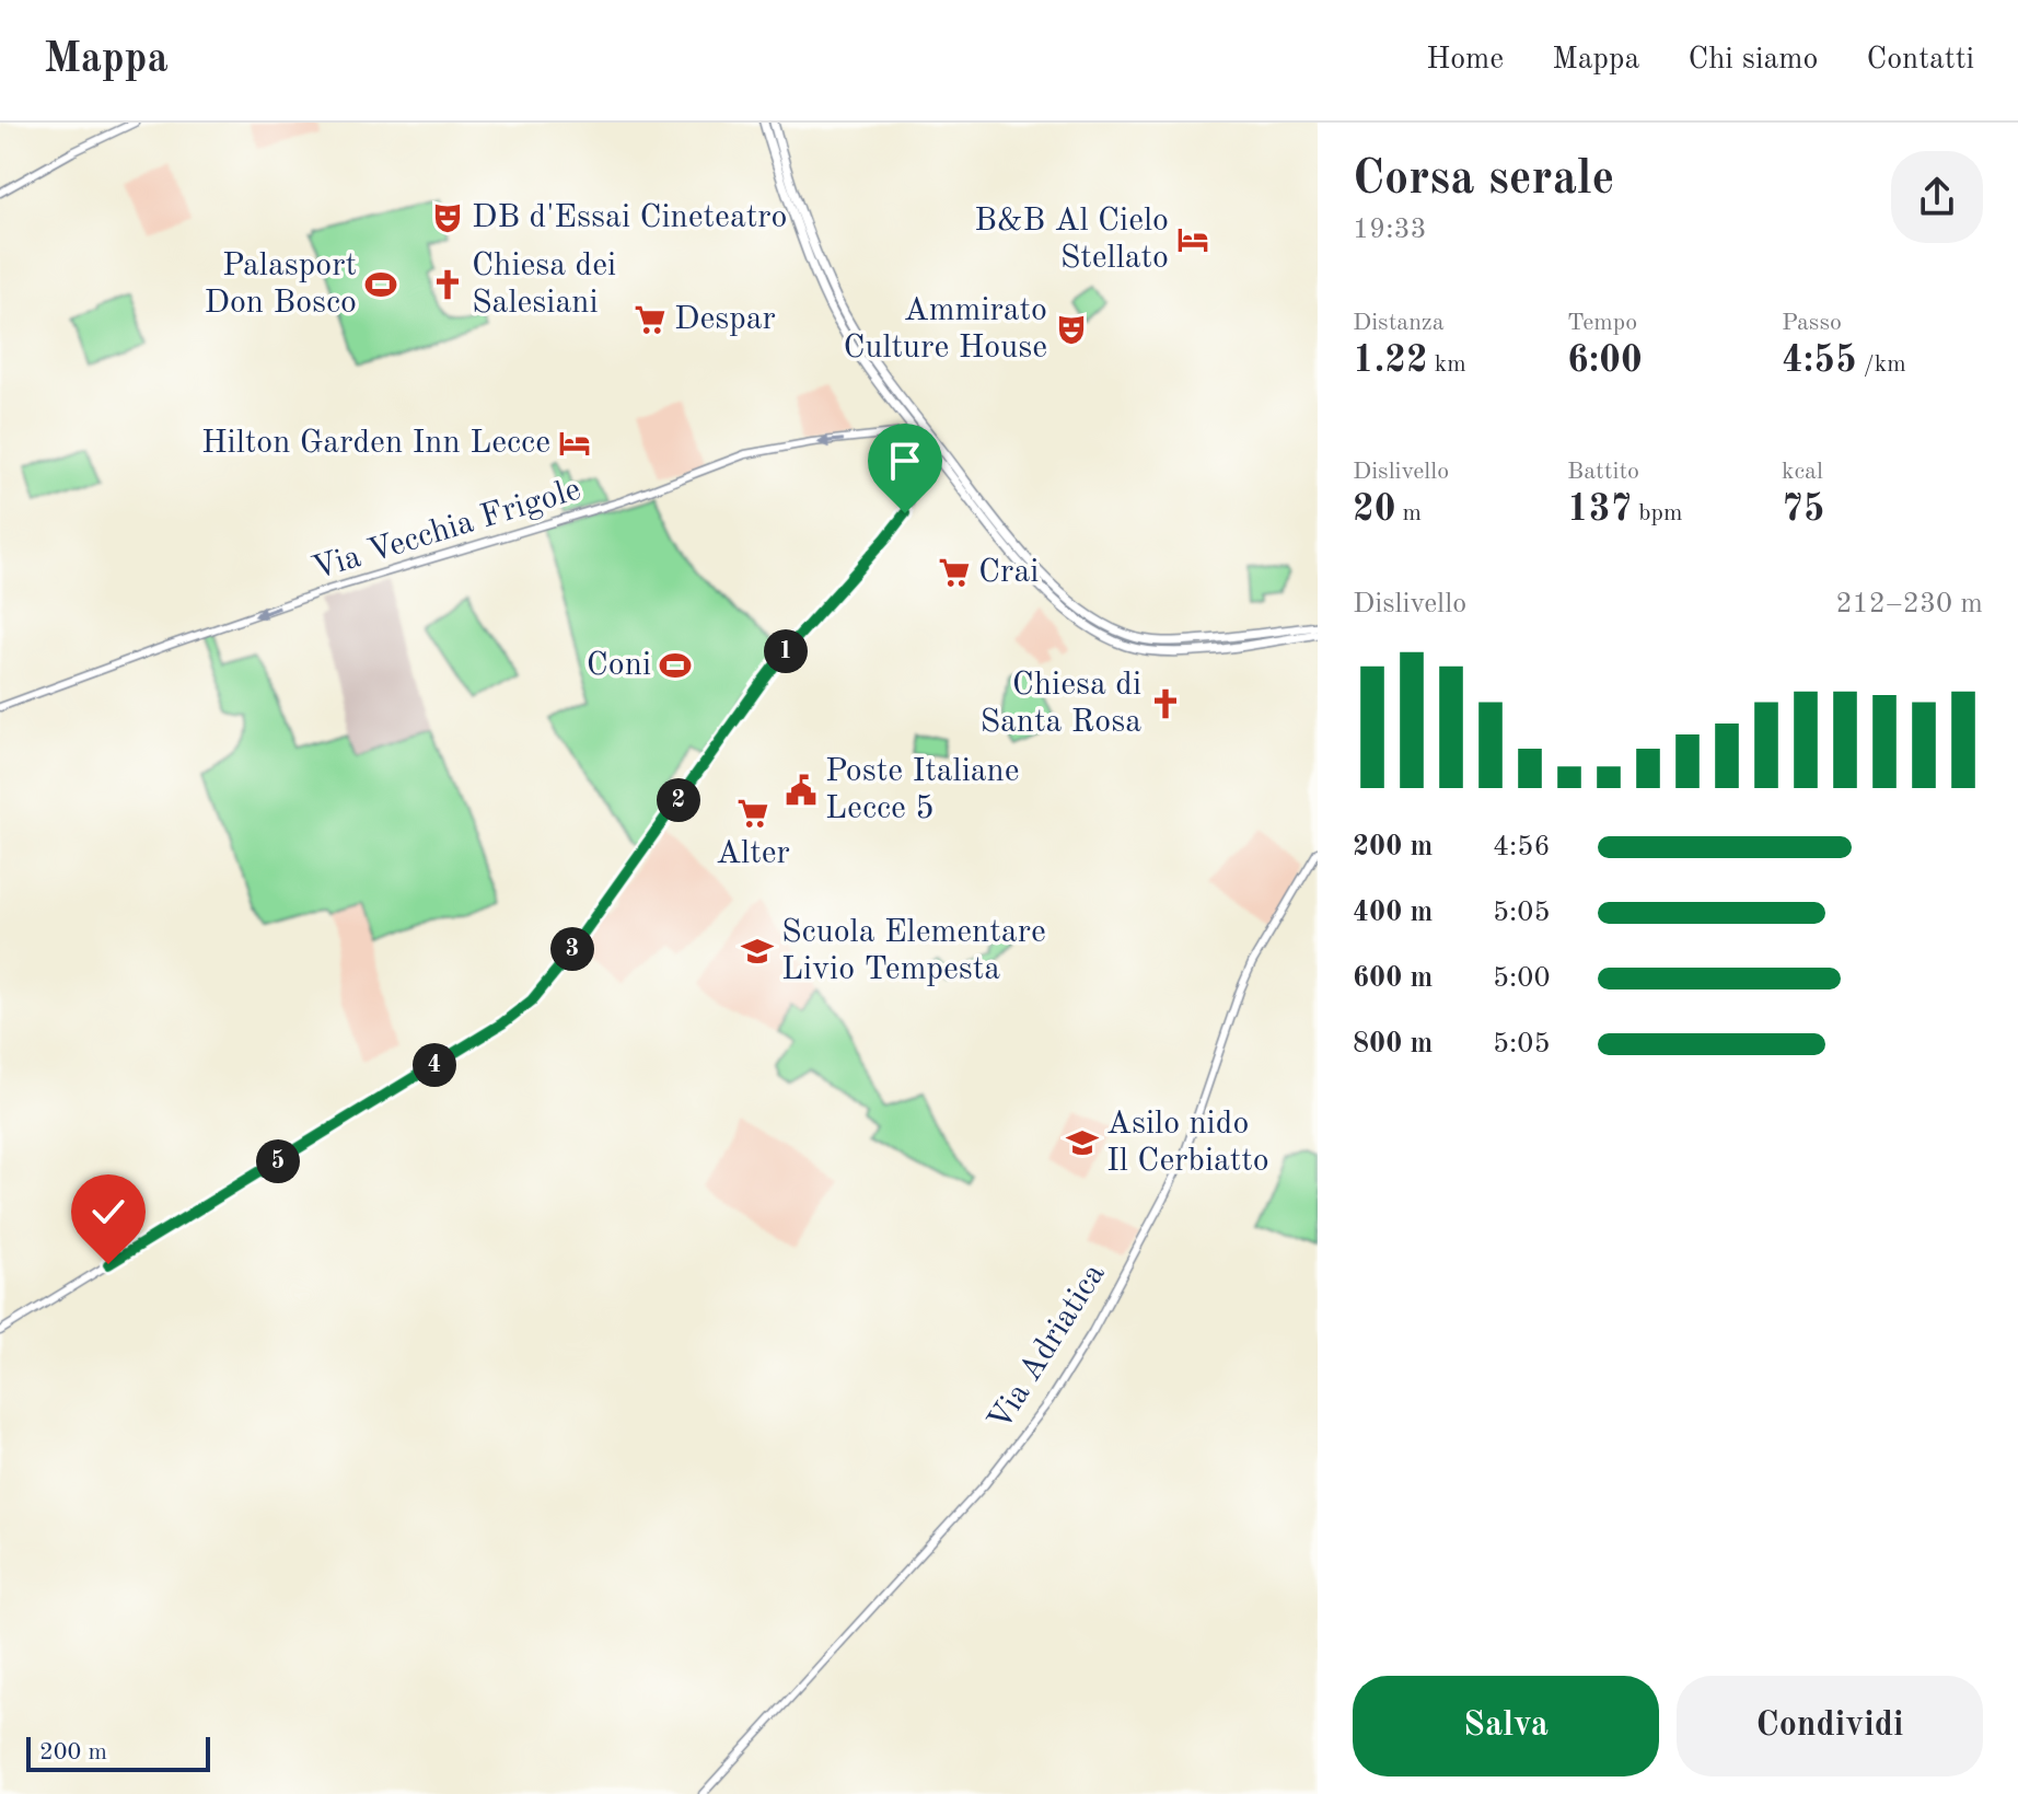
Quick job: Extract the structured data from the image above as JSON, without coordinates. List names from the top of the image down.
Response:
{
  "streets": {
    "street": ["Via Vecchia Frigole", "Via Adriatica"]
  },
  "one_way": ["Via Vecchia Frigole"],
  "places": {
    "theatre": ["DB d'Essai Cineteatro", "Ammirato Culture House"],
    "hotel": ["B&B Al Cielo Stellato", "Hilton Garden Inn Lecce"],
    "sports": ["Palasport Don Bosco", "Coni"],
    "church": ["Chiesa dei Salesiani", "Chiesa di Santa Rosa"],
    "supermarket": ["Despar", "Crai", "Alter"],
    "public building": ["Poste Italiane Lecce 5"],
    "school or university": ["Scuola Elementare Livio Tempesta", "Asilo nido Il Cerbiatto"]
  },
  "scale_bar": "200 m",
  "page": {
    "header": "Mappa",
    "nav": [
      "Home",
      "Mappa",
      "Chi siamo",
      "Contatti"
    ],
    "heading": ["Corsa serale", "19:33"],
    "stats": [
      ["Distanza", "1.22 km"],
      ["Tempo", "6:00"],
      ["Passo", "4:55 /km"],
      ["Dislivello", "20 m"],
      ["Battito", "137 bpm"],
      ["kcal", "75"]
    ],
    "chart": ["Dislivello", "212–230 m"],
    "pins": [
      "1",
      "2",
      "3",
      "4",
      "5"
    ],
    "list": [
      {
        "name": "200 m",
        "note": "4:56"
      },
      {
        "name": "400 m",
        "note": "5:05"
      },
      {
        "name": "600 m",
        "note": "5:00"
      },
      {
        "name": "800 m",
        "note": "5:05"
      }
    ],
    "buttons": ["Salva", "Condividi"],
    "scale": "200 m"
  }
}
